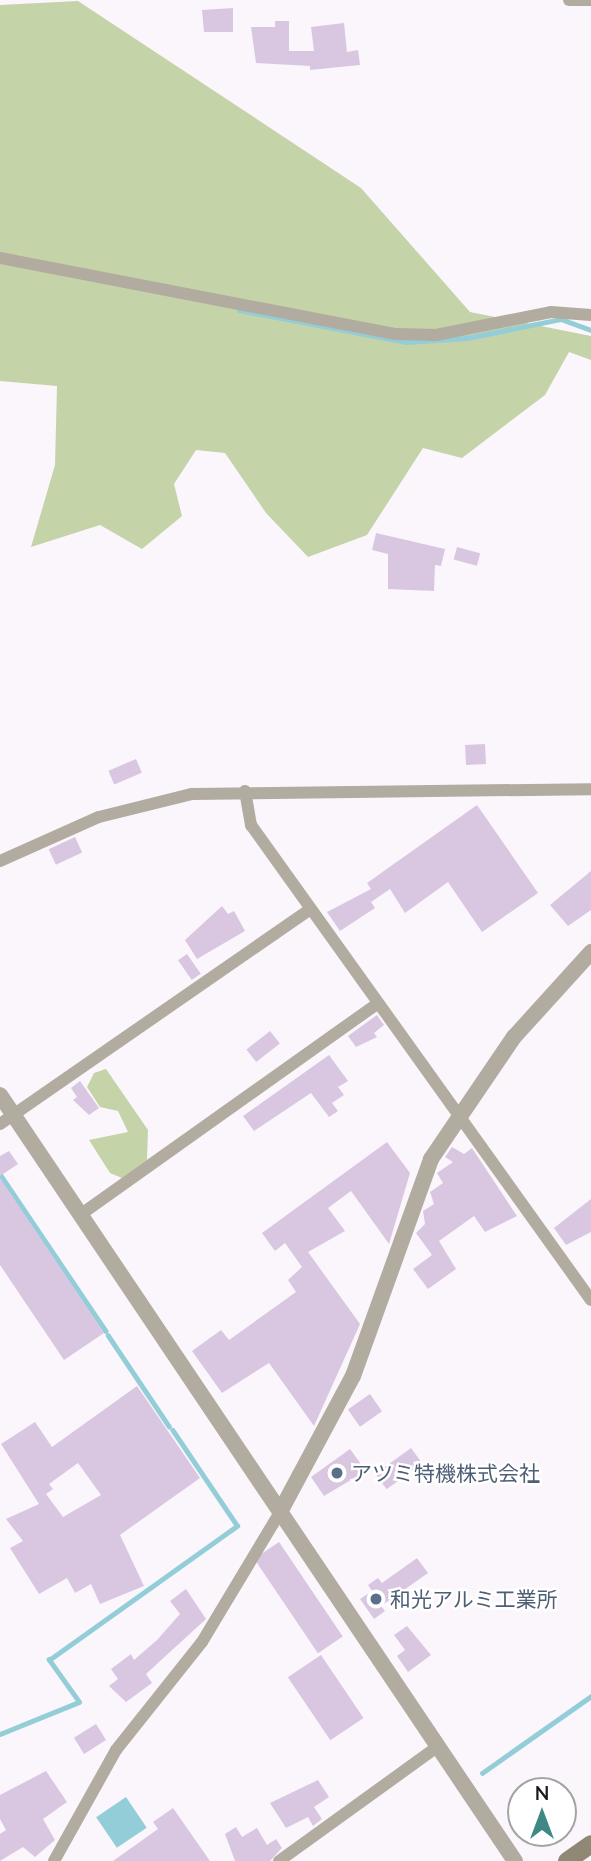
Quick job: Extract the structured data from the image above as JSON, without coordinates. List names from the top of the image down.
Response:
{
  "places": ["アツミ特機株式会社", "和光アルミ工業所"],
  "north": "top"
}
